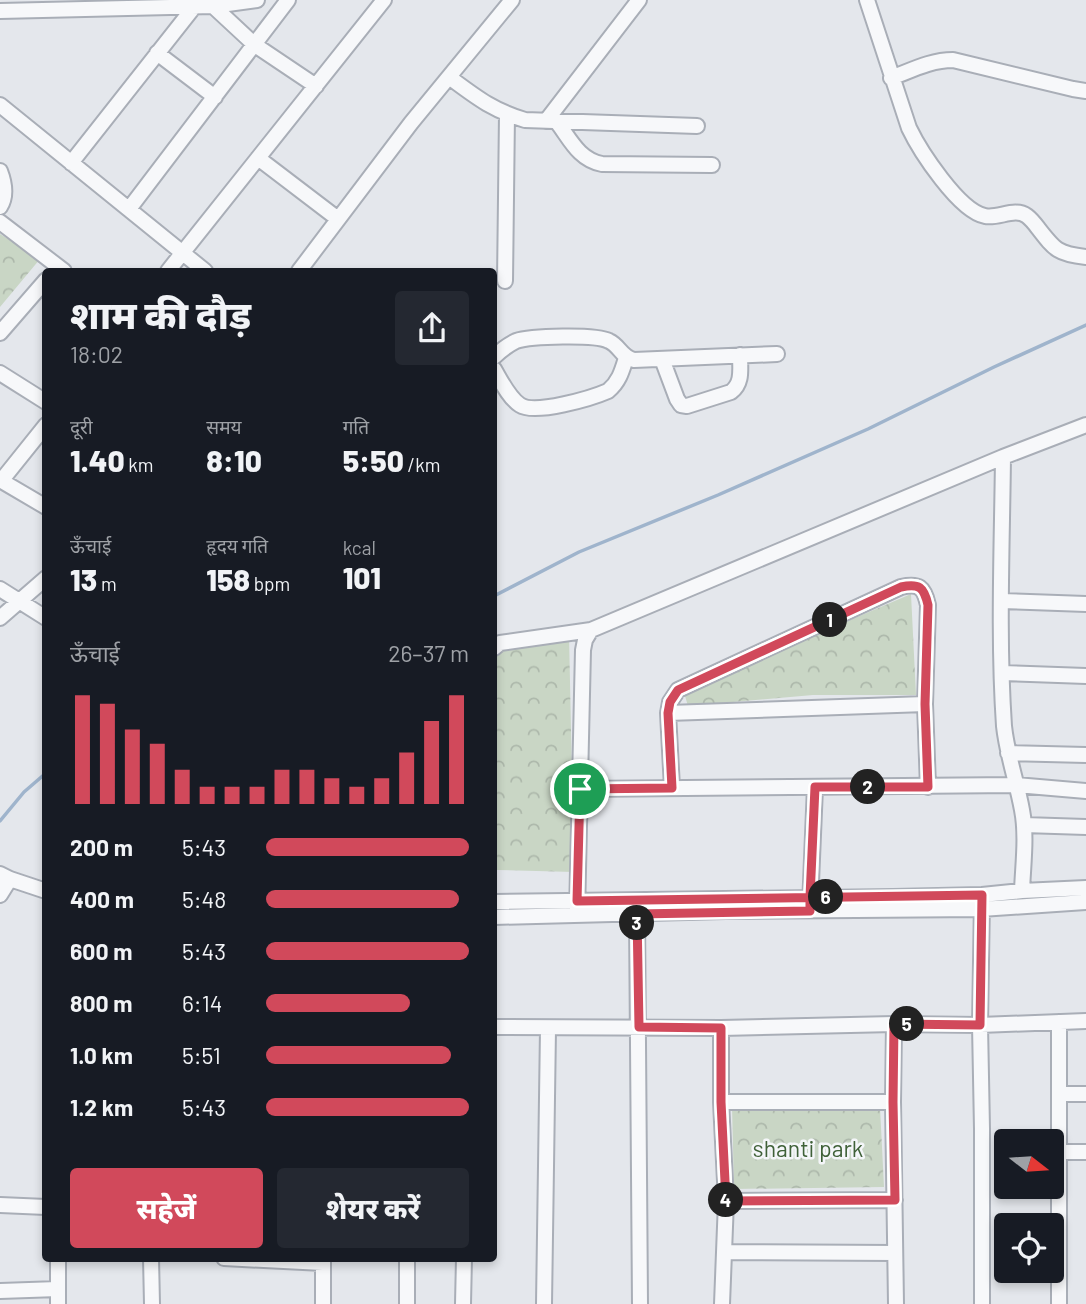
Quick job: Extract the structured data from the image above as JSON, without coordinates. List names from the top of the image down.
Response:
{
  "parks": ["shanti park"],
  "north": "right",
  "page": {
    "heading": ["शाम की दौड़", "18:02"],
    "stats": [
      ["दूरी", "1.40 km"],
      ["समय", "8:10"],
      ["गति", "5:50 /km"],
      ["ऊँचाई", "13 m"],
      ["हृदय गति", "158 bpm"],
      ["kcal", "101"]
    ],
    "pins": [
      "1",
      "2",
      "6",
      "3",
      "5",
      "4"
    ],
    "chart": ["ऊँचाई", "26–37 m"],
    "list": [
      {
        "name": "200 m",
        "note": "5:43"
      },
      {
        "name": "400 m",
        "note": "5:48"
      },
      {
        "name": "600 m",
        "note": "5:43"
      },
      {
        "name": "800 m",
        "note": "6:14"
      },
      {
        "name": "1.0 km",
        "note": "5:51"
      },
      {
        "name": "1.2 km",
        "note": "5:43"
      }
    ],
    "buttons": ["सहेजें", "शेयर करें"]
  }
}
